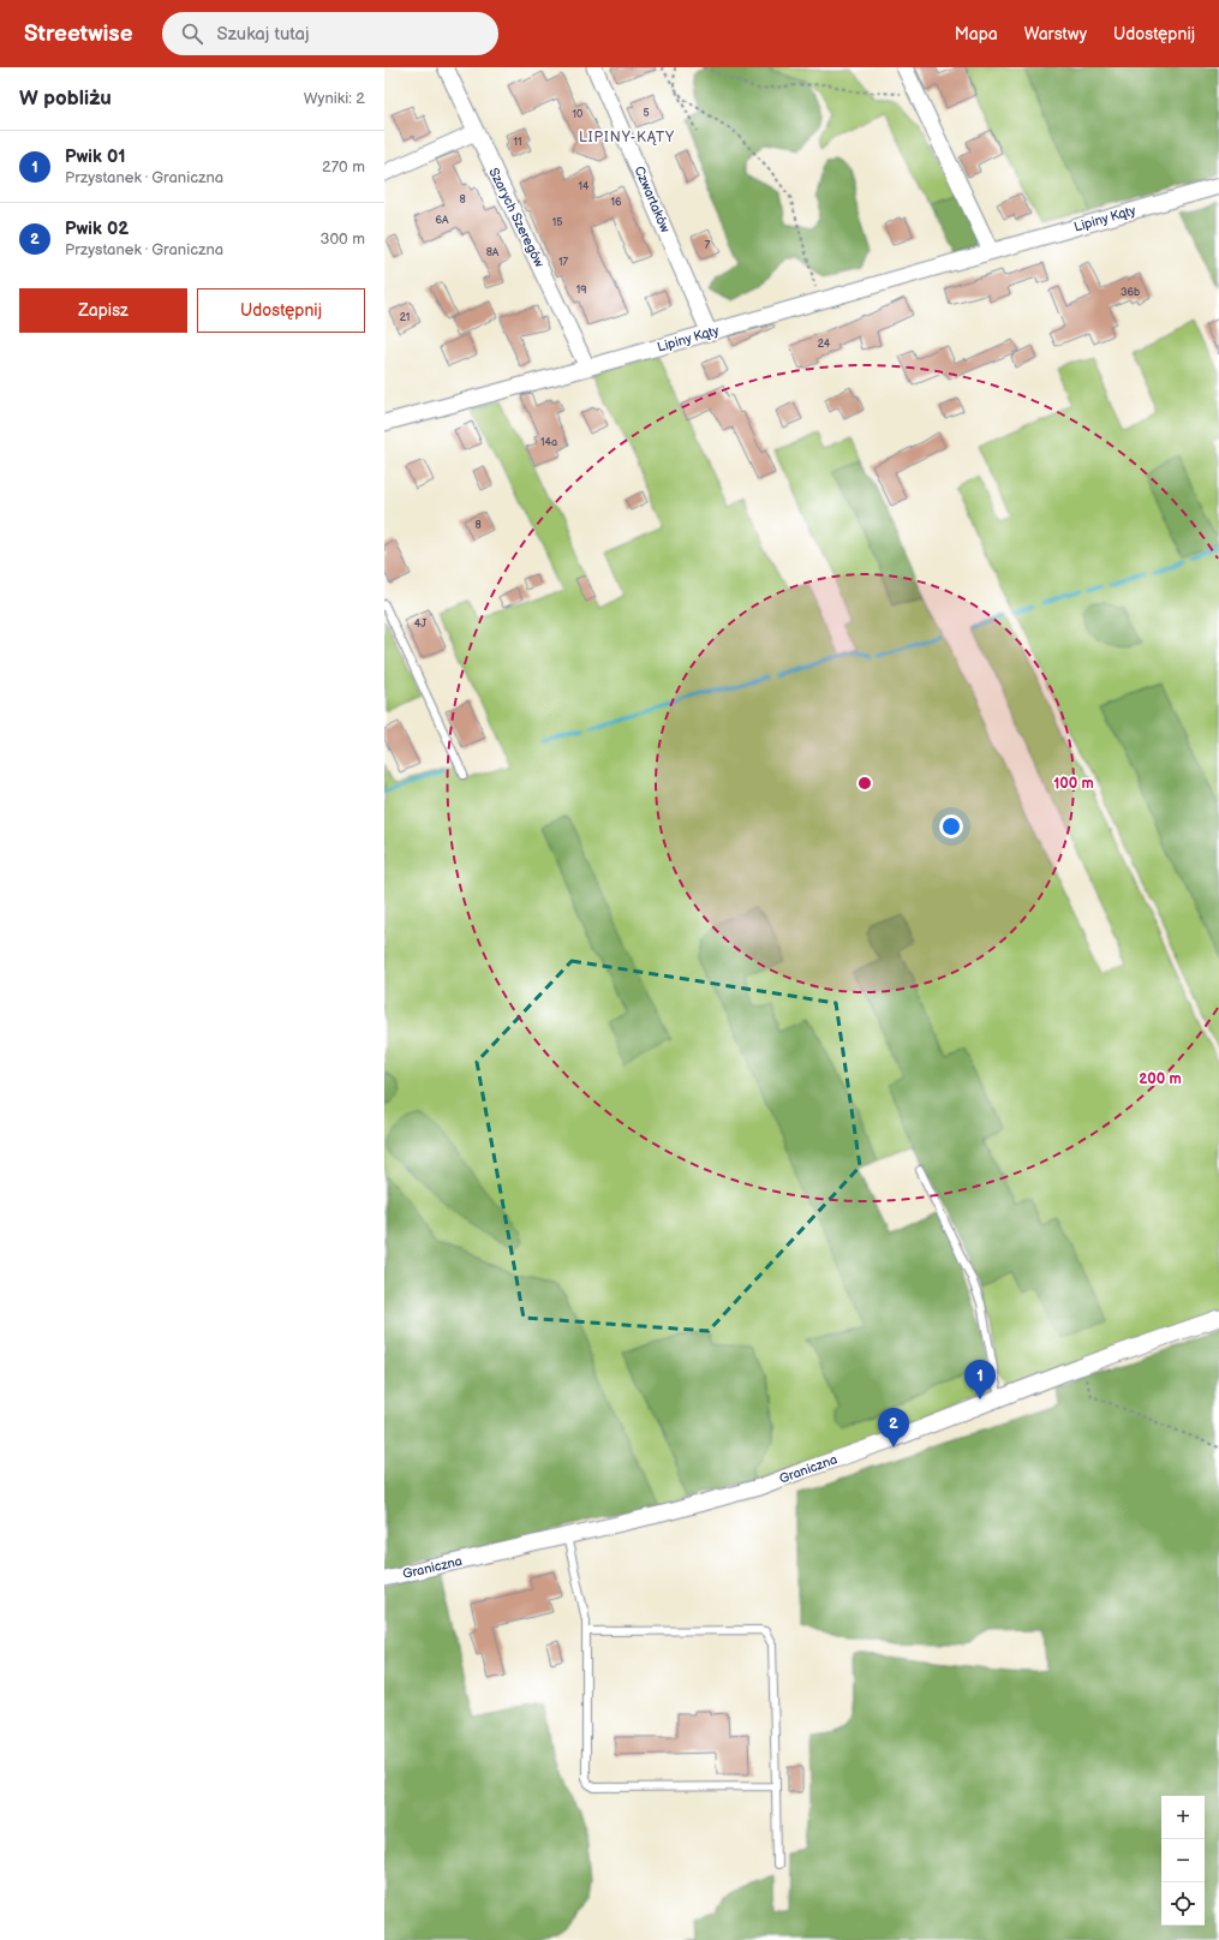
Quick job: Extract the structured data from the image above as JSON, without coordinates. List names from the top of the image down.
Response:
{
  "streets": {
    "street": [
      "Czwartaków",
      "Szarych Szeregów",
      "Lipiny Kąty",
      "Graniczna"
    ]
  },
  "crossings": [
    ["Czwartaków", "Lipiny Kąty"],
    ["Szarych Szeregów", "Lipiny Kąty"]
  ],
  "districts": ["LIPINY-KĄTY"],
  "house_numbers": [
    "5",
    "10",
    "11",
    "14",
    "8",
    "16",
    "6A",
    "15",
    "7",
    "8A",
    "17",
    "19",
    "36b",
    "21",
    "24",
    "14a",
    "8",
    "4J"
  ],
  "page": {
    "header": "Streetwise",
    "search": "Szukaj tutaj",
    "nav": ["Mapa", "Warstwy", "Udostępnij"],
    "heading": ["W pobliżu", "Wyniki: 2"],
    "list": [
      {
        "mark": "1",
        "name": "Pwik 01",
        "note": "Przystanek · Graniczna",
        "value": "270 m"
      },
      {
        "mark": "2",
        "name": "Pwik 02",
        "note": "Przystanek · Graniczna",
        "value": "300 m"
      }
    ],
    "buttons": ["Zapisz", "Udostępnij"],
    "pins": ["1", "2"],
    "map_buttons": ["+", "−"]
  },
  "rings": ["100 m", "200 m"]
}
